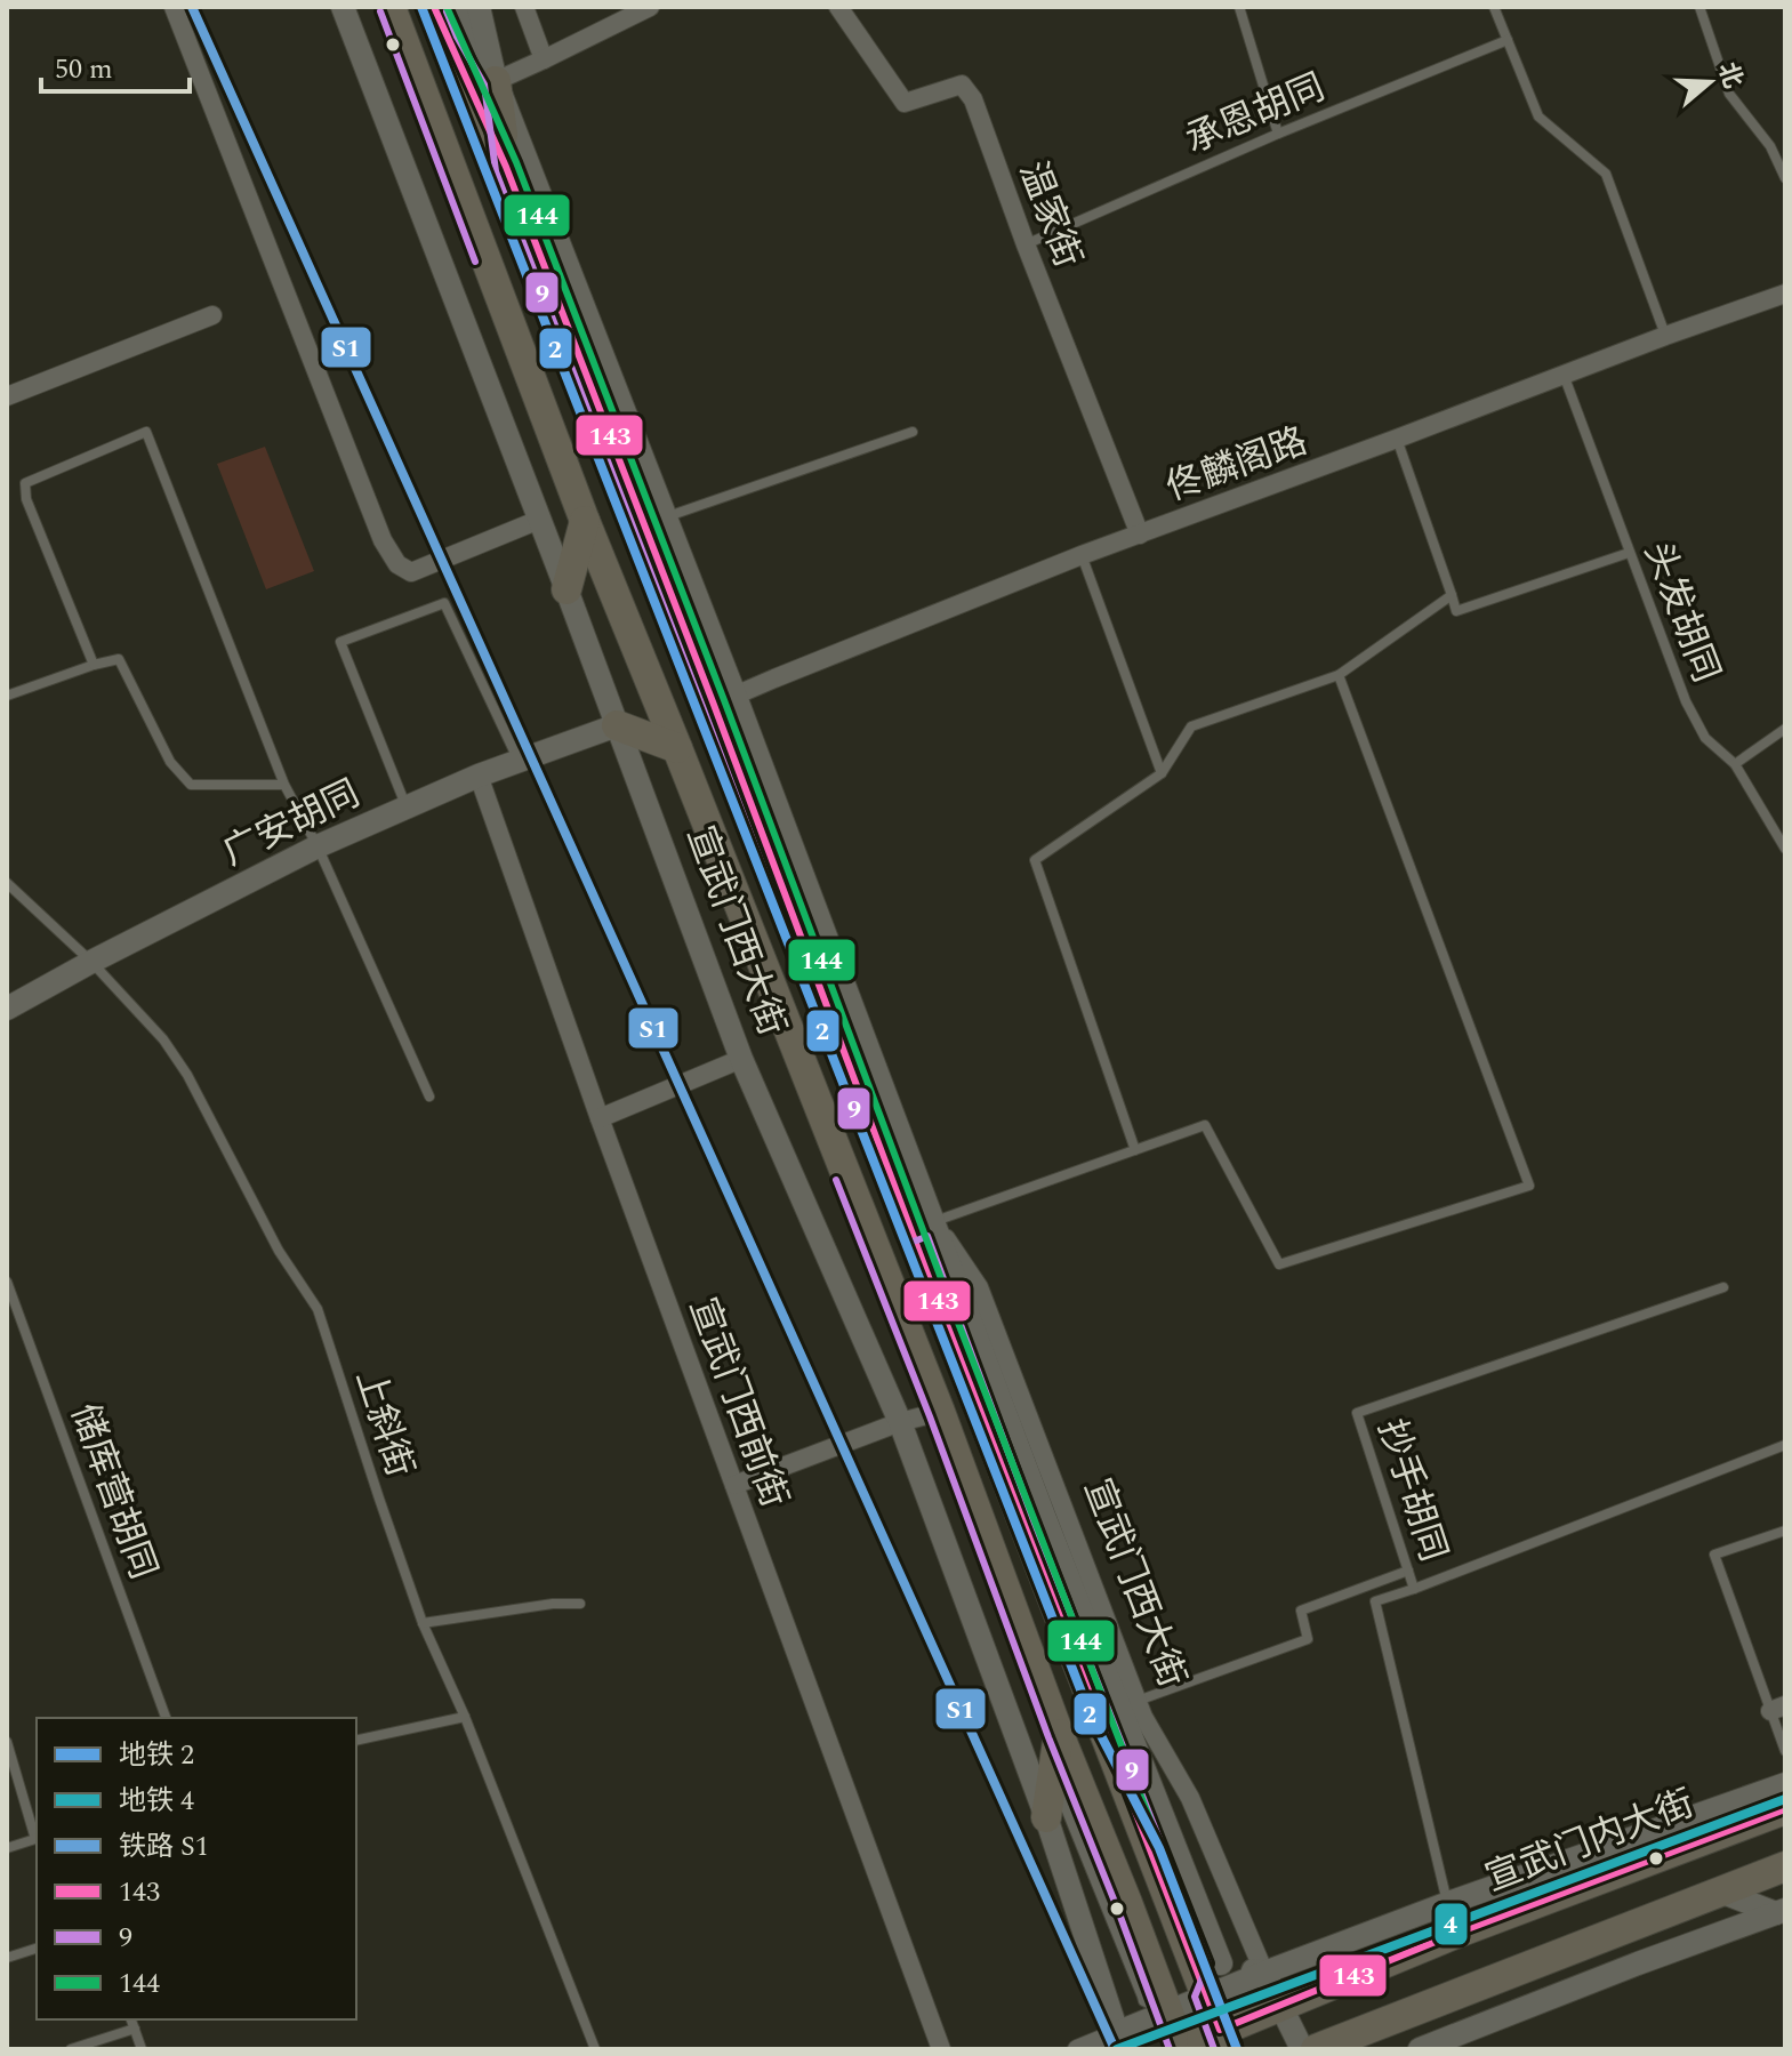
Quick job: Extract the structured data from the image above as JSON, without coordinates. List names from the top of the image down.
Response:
{
  "streets": {
    "main road": ["宣武门西大街", "宣武门内大街"],
    "street": [
      "温家街",
      "佟麟阁路",
      "广安胡同",
      "宣武门西前街"
    ],
    "lane": [
      "承恩胡同",
      "头发胡同",
      "上斜街",
      "抄手胡同",
      "储库营胡同"
    ]
  },
  "crossings": [
    ["承恩胡同", "温家街"],
    ["温家街", "佟麟阁路"],
    ["佟麟阁路", "头发胡同"],
    ["佟麟阁路", "宣武门西大街"],
    ["广安胡同", "宣武门西大街"],
    ["广安胡同", "宣武门西前街"],
    ["广安胡同", "上斜街"],
    ["宣武门西大街", "宣武门内大街"],
    ["抄手胡同", "宣武门内大街"]
  ],
  "lines": [
    "metro line 2",
    "rail line S1",
    "transit line 143",
    "transit line 144",
    "transit line 9",
    "metro line 4"
  ],
  "legend": [
    "地铁 2",
    "地铁 4",
    "铁路 S1",
    "143",
    "9",
    "144"
  ],
  "scale_bar": "50 m",
  "north": "right"
}
